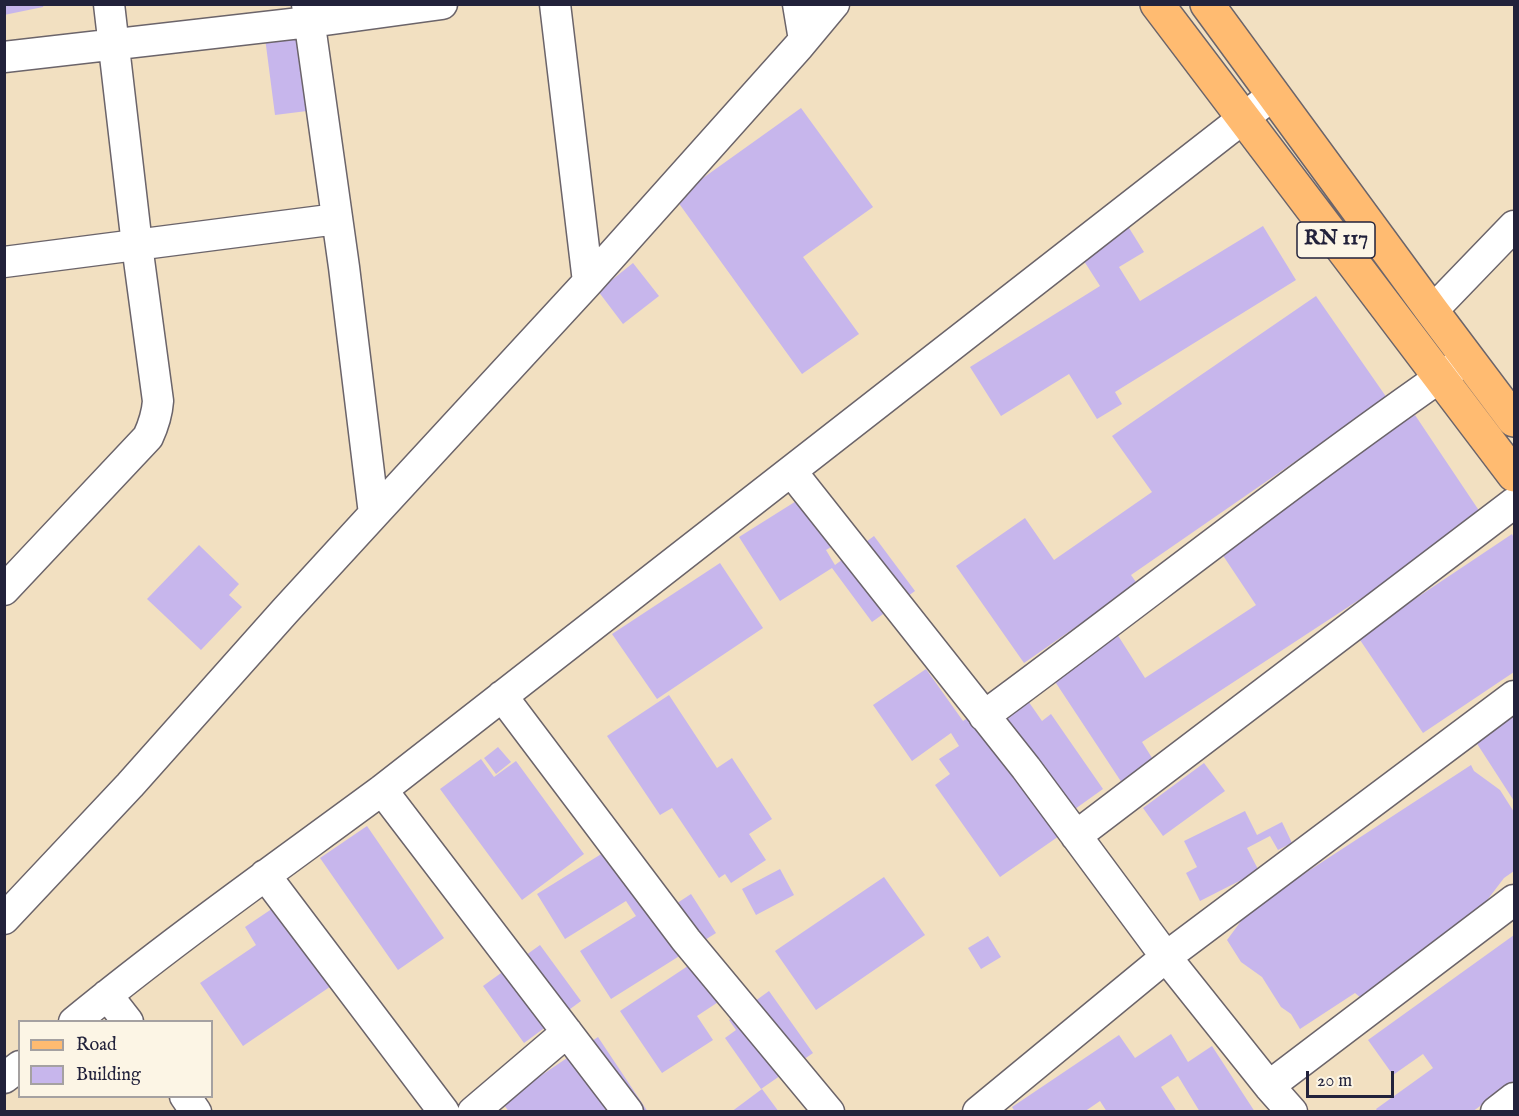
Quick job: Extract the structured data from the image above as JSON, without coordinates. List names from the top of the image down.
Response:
{
  "streets": {
    "main road": ["RN 117"]
  },
  "legend": ["Road", "Building"],
  "scale_bar": "20 m"
}
